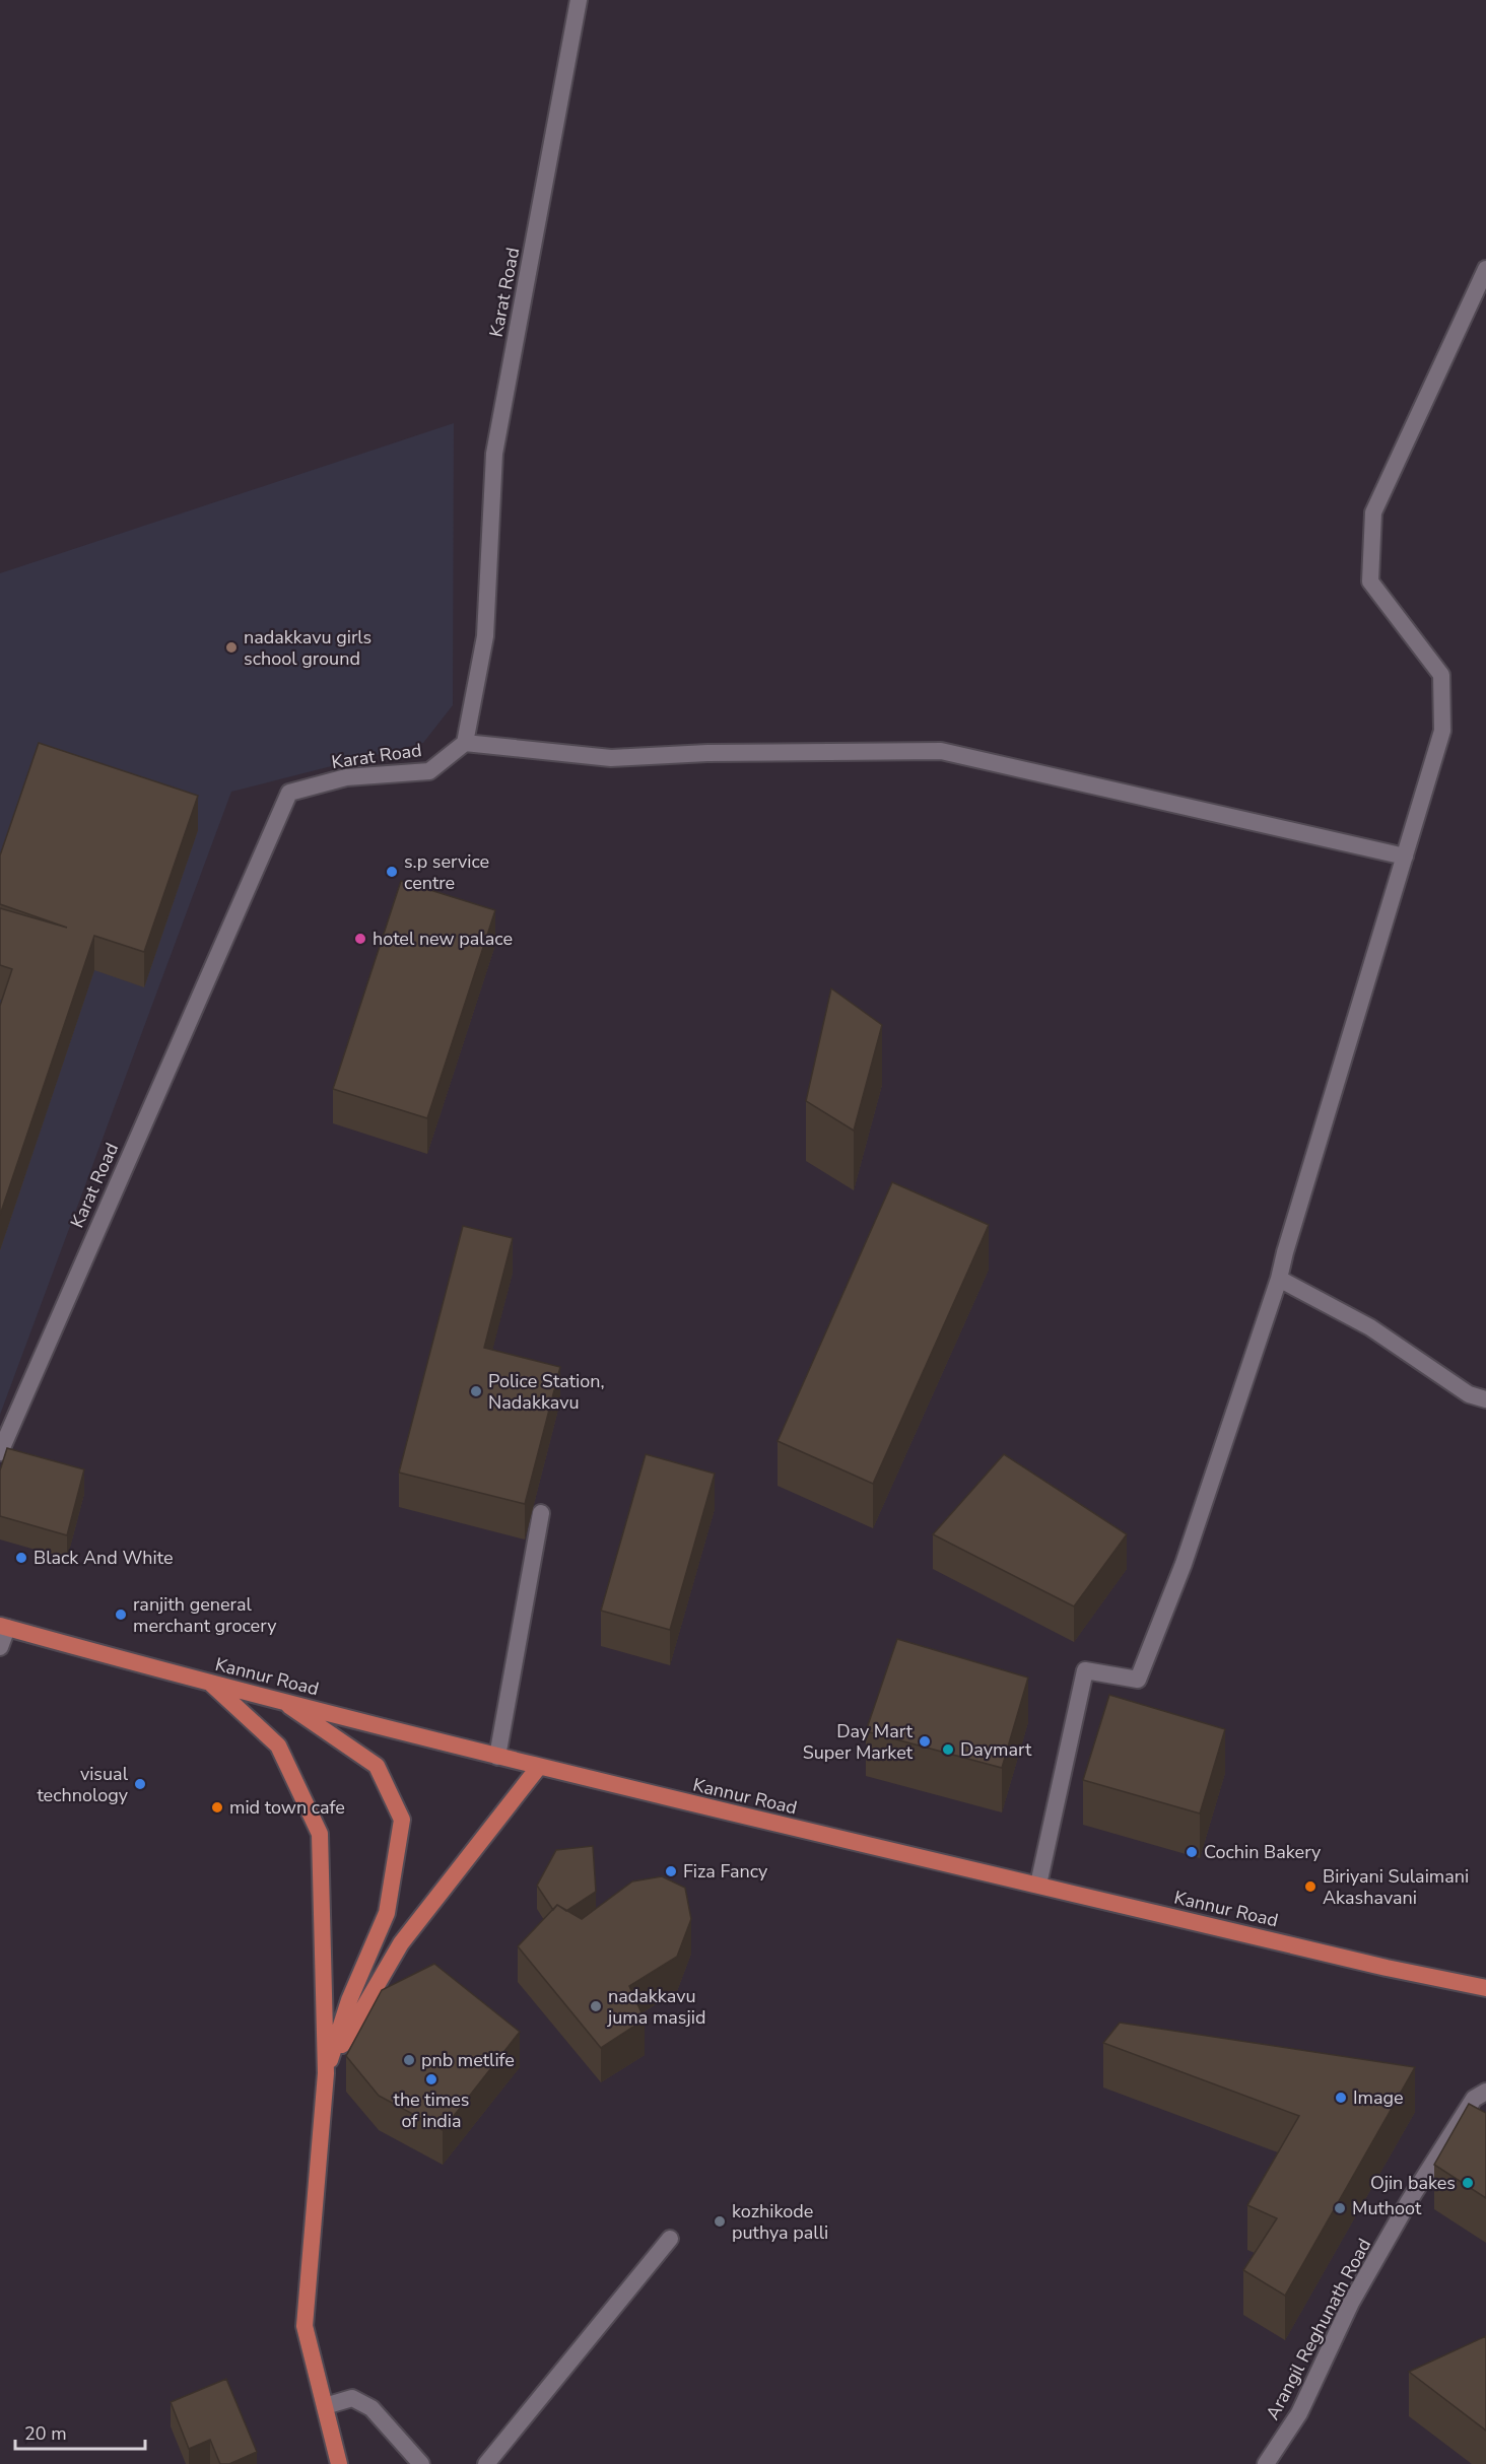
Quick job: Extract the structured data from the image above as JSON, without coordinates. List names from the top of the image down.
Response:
{
  "streets": {
    "main road": ["Kannur Road"],
    "street": ["Karat Road", "Arangil Reghunath Road"]
  },
  "places": [
    "nadakkavu girls school ground",
    "s.p service centre",
    "hotel new palace",
    "Police Station, Nadakkavu",
    "Black And White",
    "ranjith general merchant grocery",
    "Day Mart Super Market",
    "Daymart",
    "visual technology",
    "mid town cafe",
    "Cochin Bakery",
    "Fiza Fancy",
    "Biriyani Sulaimani Akashavani",
    "nadakkavu juma masjid",
    "pnb metlife",
    "the times of india",
    "Image",
    "Ojin bakes",
    "Muthoot",
    "kozhikode puthya palli"
  ],
  "scale_bar": "20 m"
}
